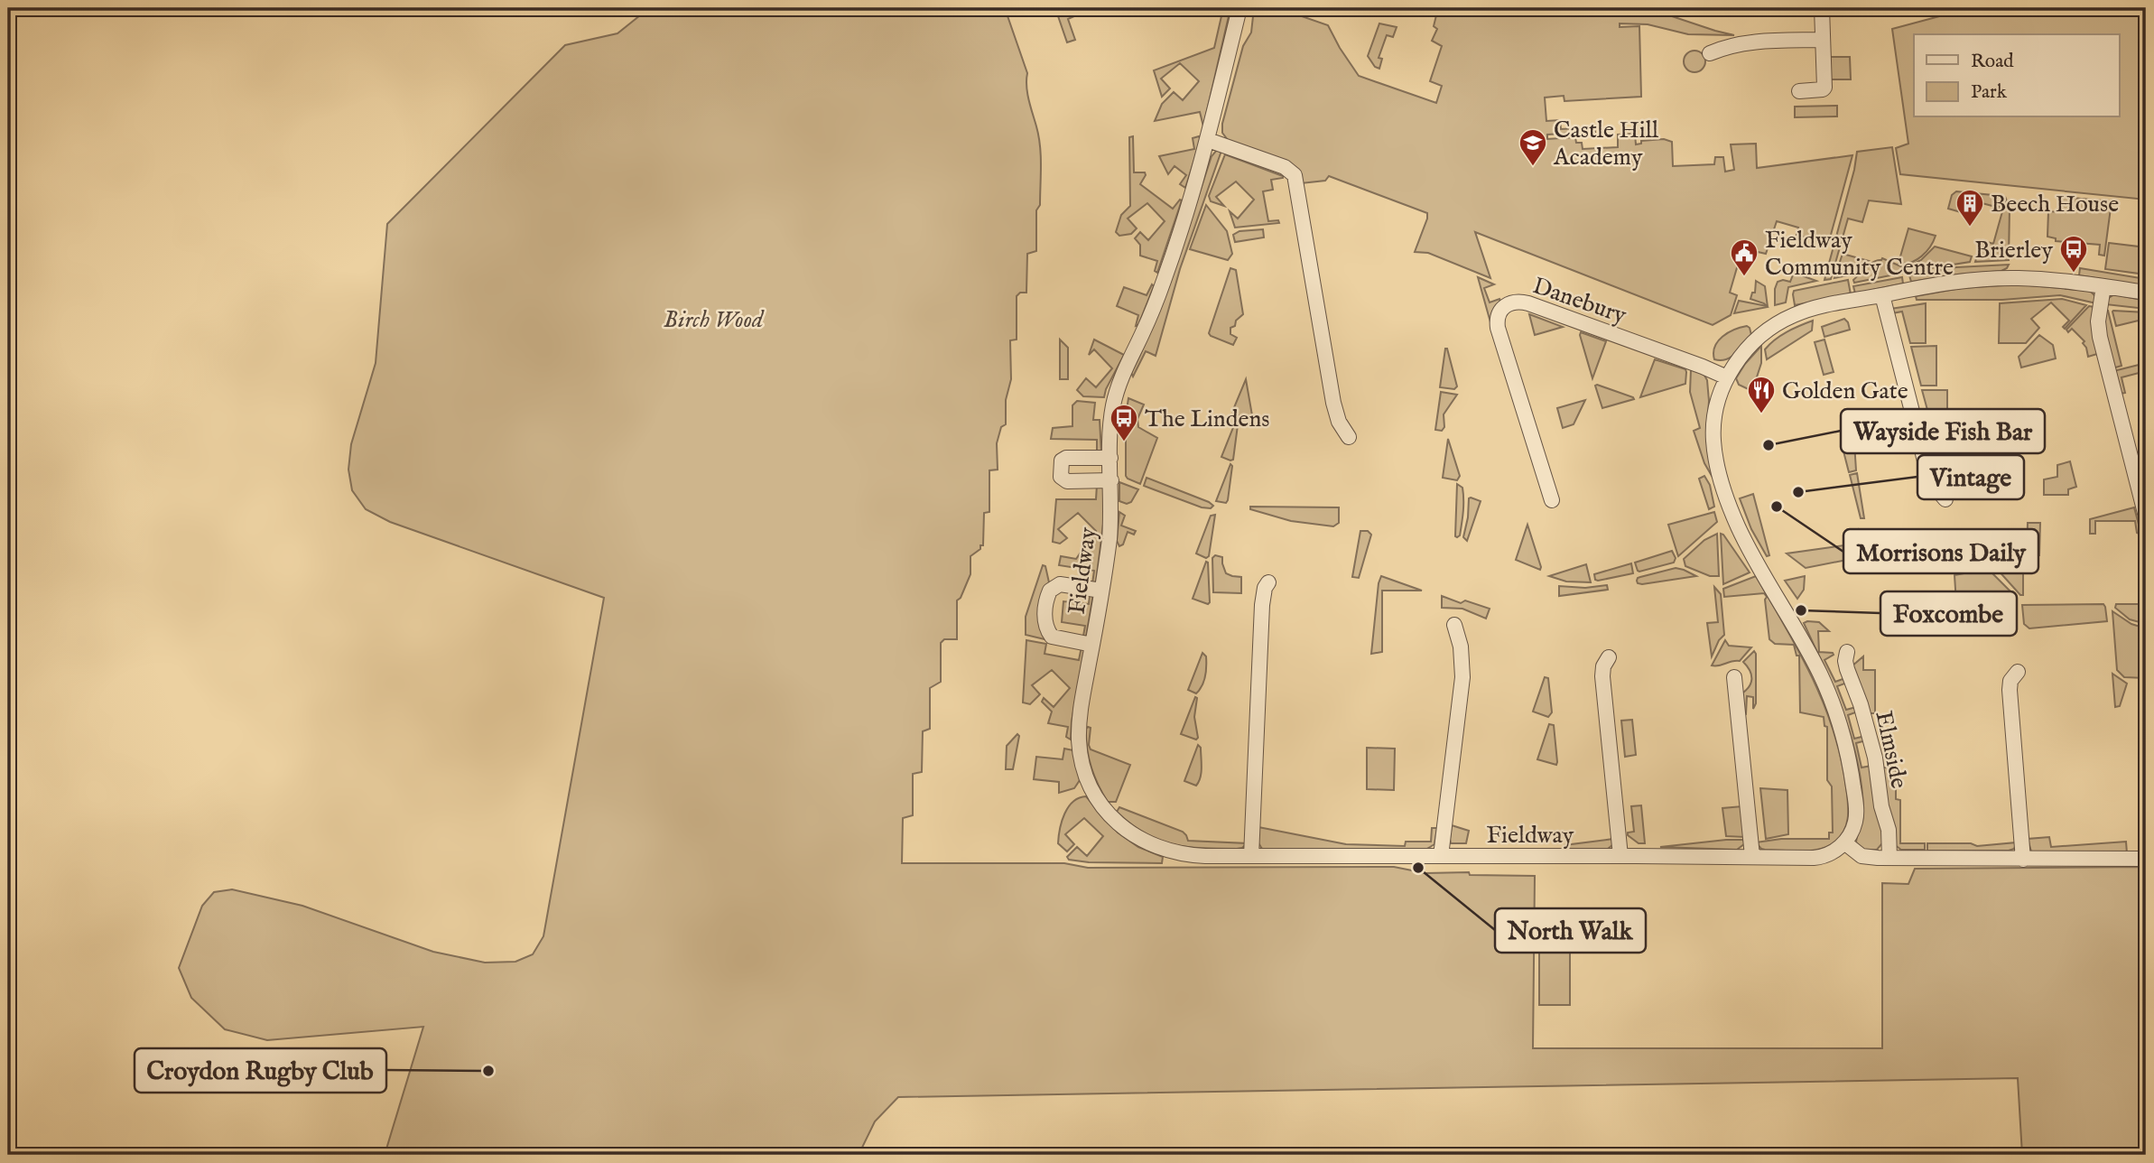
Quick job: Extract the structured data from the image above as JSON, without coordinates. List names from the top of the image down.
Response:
{
  "streets": {
    "street": ["Danebury", "Fieldway", "Elmside"]
  },
  "parks": ["Birch Wood"],
  "places": {
    "school or university": ["Castle Hill Academy"],
    "building": ["Beech House"],
    "bus stop": ["Brierley", "The Lindens"],
    "public building": ["Fieldway Community Centre"],
    "restaurant": ["Golden Gate"],
    "other": [
      "Wayside Fish Bar",
      "Vintage",
      "Morrisons Daily",
      "Foxcombe",
      "North Walk",
      "Croydon Rugby Club"
    ]
  },
  "legend": ["Road", "Park"]
}
